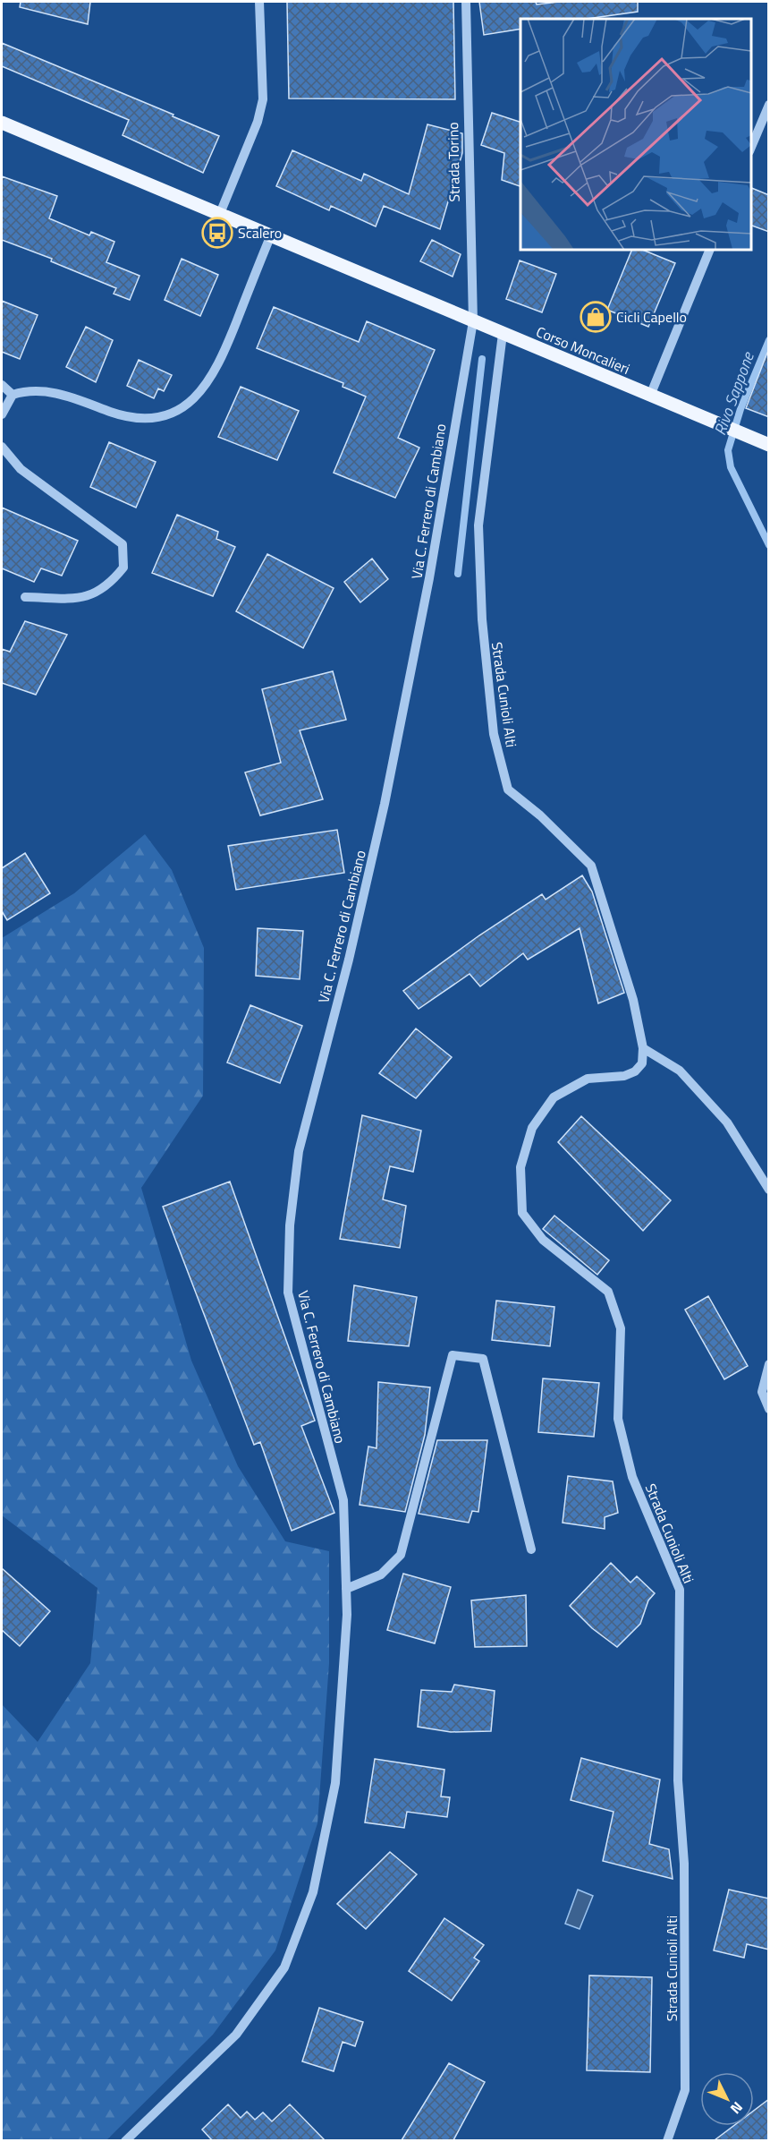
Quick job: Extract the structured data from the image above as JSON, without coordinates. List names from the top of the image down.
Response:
{
  "streets": {
    "main road": ["Corso Moncalieri"],
    "street": ["Strada Torino", "Via C. Ferrero di Cambiano", "Strada Cunioli Alti"]
  },
  "crossings": [
    ["Strada Torino", "Via C. Ferrero di Cambiano"],
    ["Corso Moncalieri", "Strada Cunioli Alti"]
  ],
  "water": ["Rivo Sappone"],
  "places": {
    "bus stop": ["Scalero"],
    "shop": ["Cicli Capello"]
  },
  "north": "bottom right"
}
